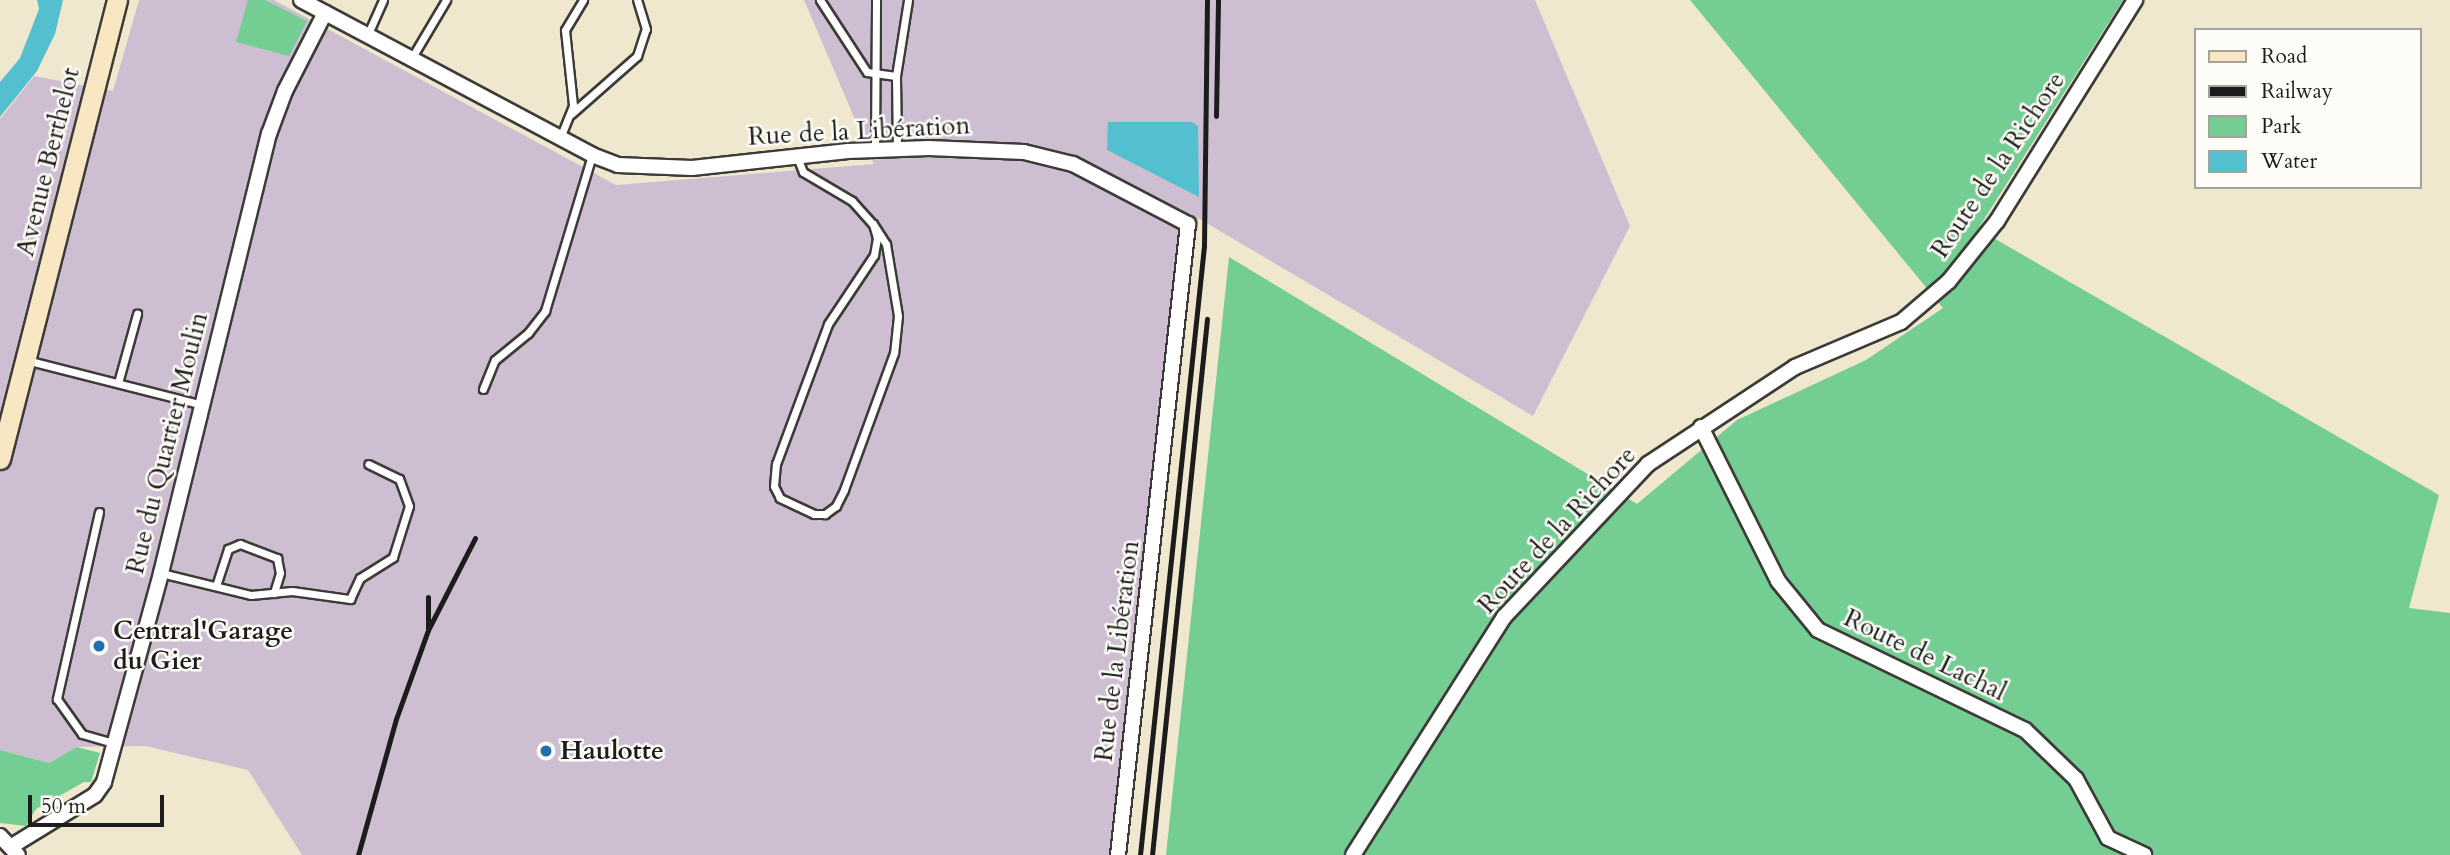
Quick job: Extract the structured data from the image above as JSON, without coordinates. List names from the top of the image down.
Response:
{
  "streets": {
    "main road": ["Avenue Berthelot"],
    "street": [
      "Rue de la Libération",
      "Route de la Richore",
      "Rue du Quartier Moulin",
      "Route de Lachal"
    ]
  },
  "crossings": [
    ["Rue de la Libération", "Rue du Quartier Moulin"],
    ["Route de la Richore", "Route de Lachal"]
  ],
  "places": ["Central'Garage du Gier", "Haulotte"],
  "legend": [
    "Road",
    "Railway",
    "Park",
    "Water"
  ],
  "scale_bar": "50 m"
}
